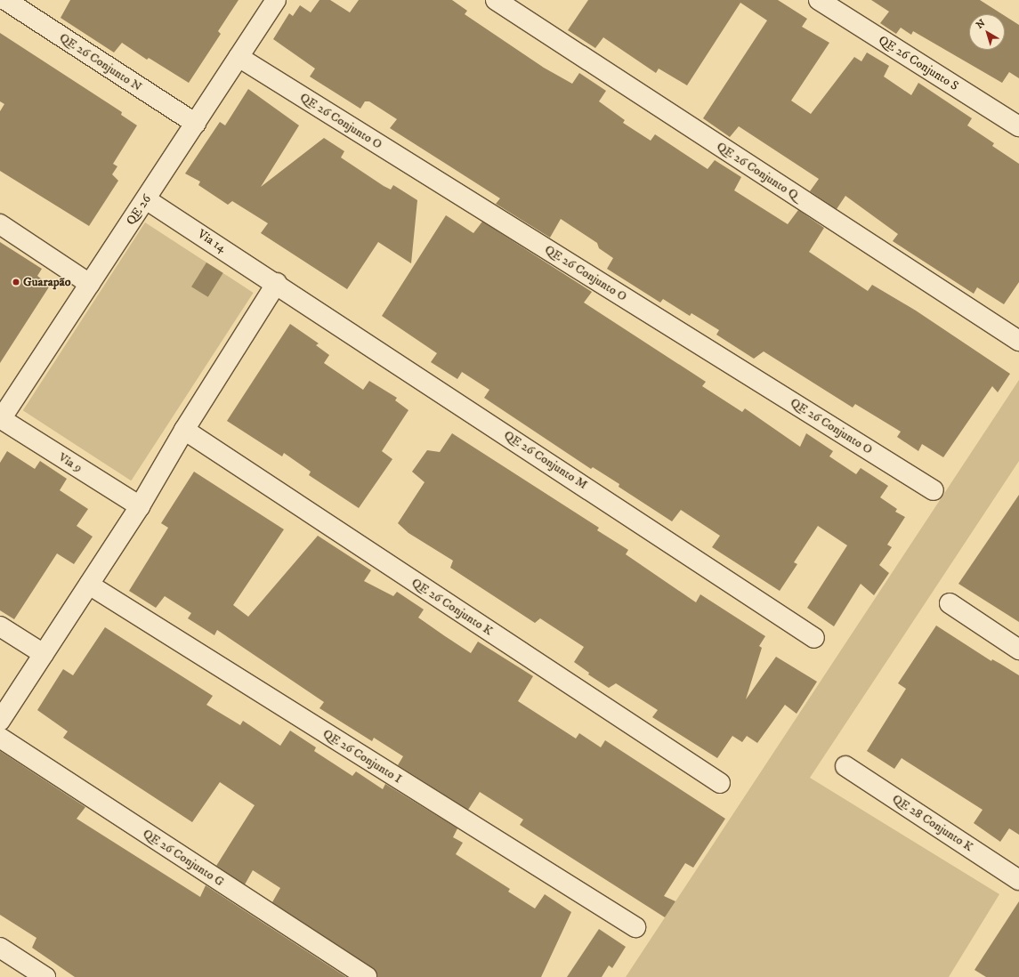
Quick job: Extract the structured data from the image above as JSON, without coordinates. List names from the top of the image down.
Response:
{
  "streets": {
    "street": [
      "QE 26 Conjunto N",
      "QE 26 Conjunto S",
      "QE 26 Conjunto O",
      "QE 26 Conjunto Q",
      "QE 26",
      "Via 14",
      "QE 26 Conjunto M",
      "Via 9",
      "QE 26 Conjunto K",
      "QE 26 Conjunto I",
      "QE 28 Conjunto K",
      "QE 26 Conjunto G"
    ]
  },
  "crossings": [
    ["QE 26 Conjunto N", "QE 26"],
    ["QE 26 Conjunto O", "QE 26"],
    ["QE 26", "Via 14"],
    ["QE 26", "Via 9"],
    ["Via 14", "QE 26 Conjunto M"]
  ],
  "places": ["Guarapão"],
  "north": "top left"
}
